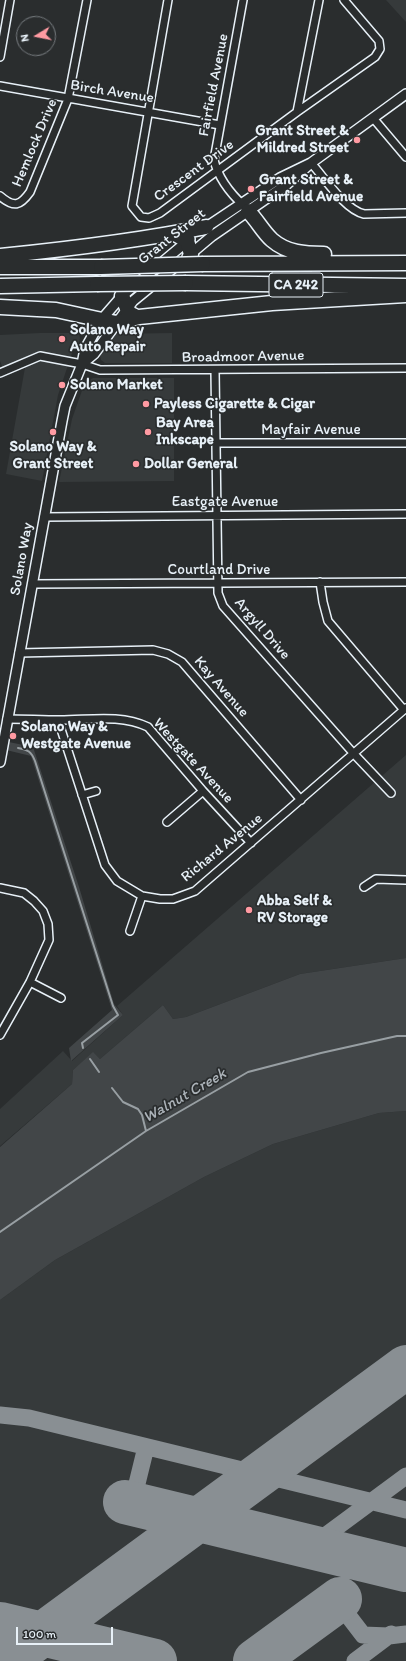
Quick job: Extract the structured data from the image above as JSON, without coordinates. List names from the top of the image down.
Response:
{
  "streets": {
    "highway": ["CA 242"],
    "street": [
      "Fairfield Avenue",
      "Birch Avenue",
      "Hemlock Drive",
      "Crescent Drive",
      "Grant Street",
      "Broadmoor Avenue",
      "Mayfair Avenue",
      "Eastgate Avenue",
      "Solano Way",
      "Courtland Drive",
      "Argyll Drive",
      "Kay Avenue",
      "Westgate Avenue",
      "Richard Avenue"
    ]
  },
  "crossings": [
    ["Fairfield Avenue", "Birch Avenue"],
    ["Fairfield Avenue", "Crescent Drive"],
    ["Birch Avenue", "Hemlock Drive"],
    ["Birch Avenue", "Crescent Drive"],
    ["Grant Street", "Broadmoor Avenue"],
    ["Grant Street", "Solano Way"],
    ["Broadmoor Avenue", "Solano Way"],
    ["Broadmoor Avenue", "Argyll Drive"],
    ["Mayfair Avenue", "Argyll Drive"],
    ["Eastgate Avenue", "Solano Way"],
    ["Eastgate Avenue", "Argyll Drive"],
    ["Solano Way", "Courtland Drive"],
    ["Solano Way", "Kay Avenue"],
    ["Solano Way", "Westgate Avenue"],
    ["Courtland Drive", "Argyll Drive"],
    ["Argyll Drive", "Richard Avenue"],
    ["Kay Avenue", "Richard Avenue"],
    ["Westgate Avenue", "Richard Avenue"]
  ],
  "water": ["Walnut Creek"],
  "places": [
    "Grant Street & Mildred Street",
    "Grant Street & Fairfield Avenue",
    "Solano Way Auto Repair",
    "Solano Market",
    "Payless Cigarette & Cigar",
    "Solano Way & Grant Street",
    "Bay Area Inkscape",
    "Dollar General",
    "Solano Way & Westgate Avenue",
    "Abba Self & RV Storage"
  ],
  "scale_bar": "100 m",
  "north": "left"
}
